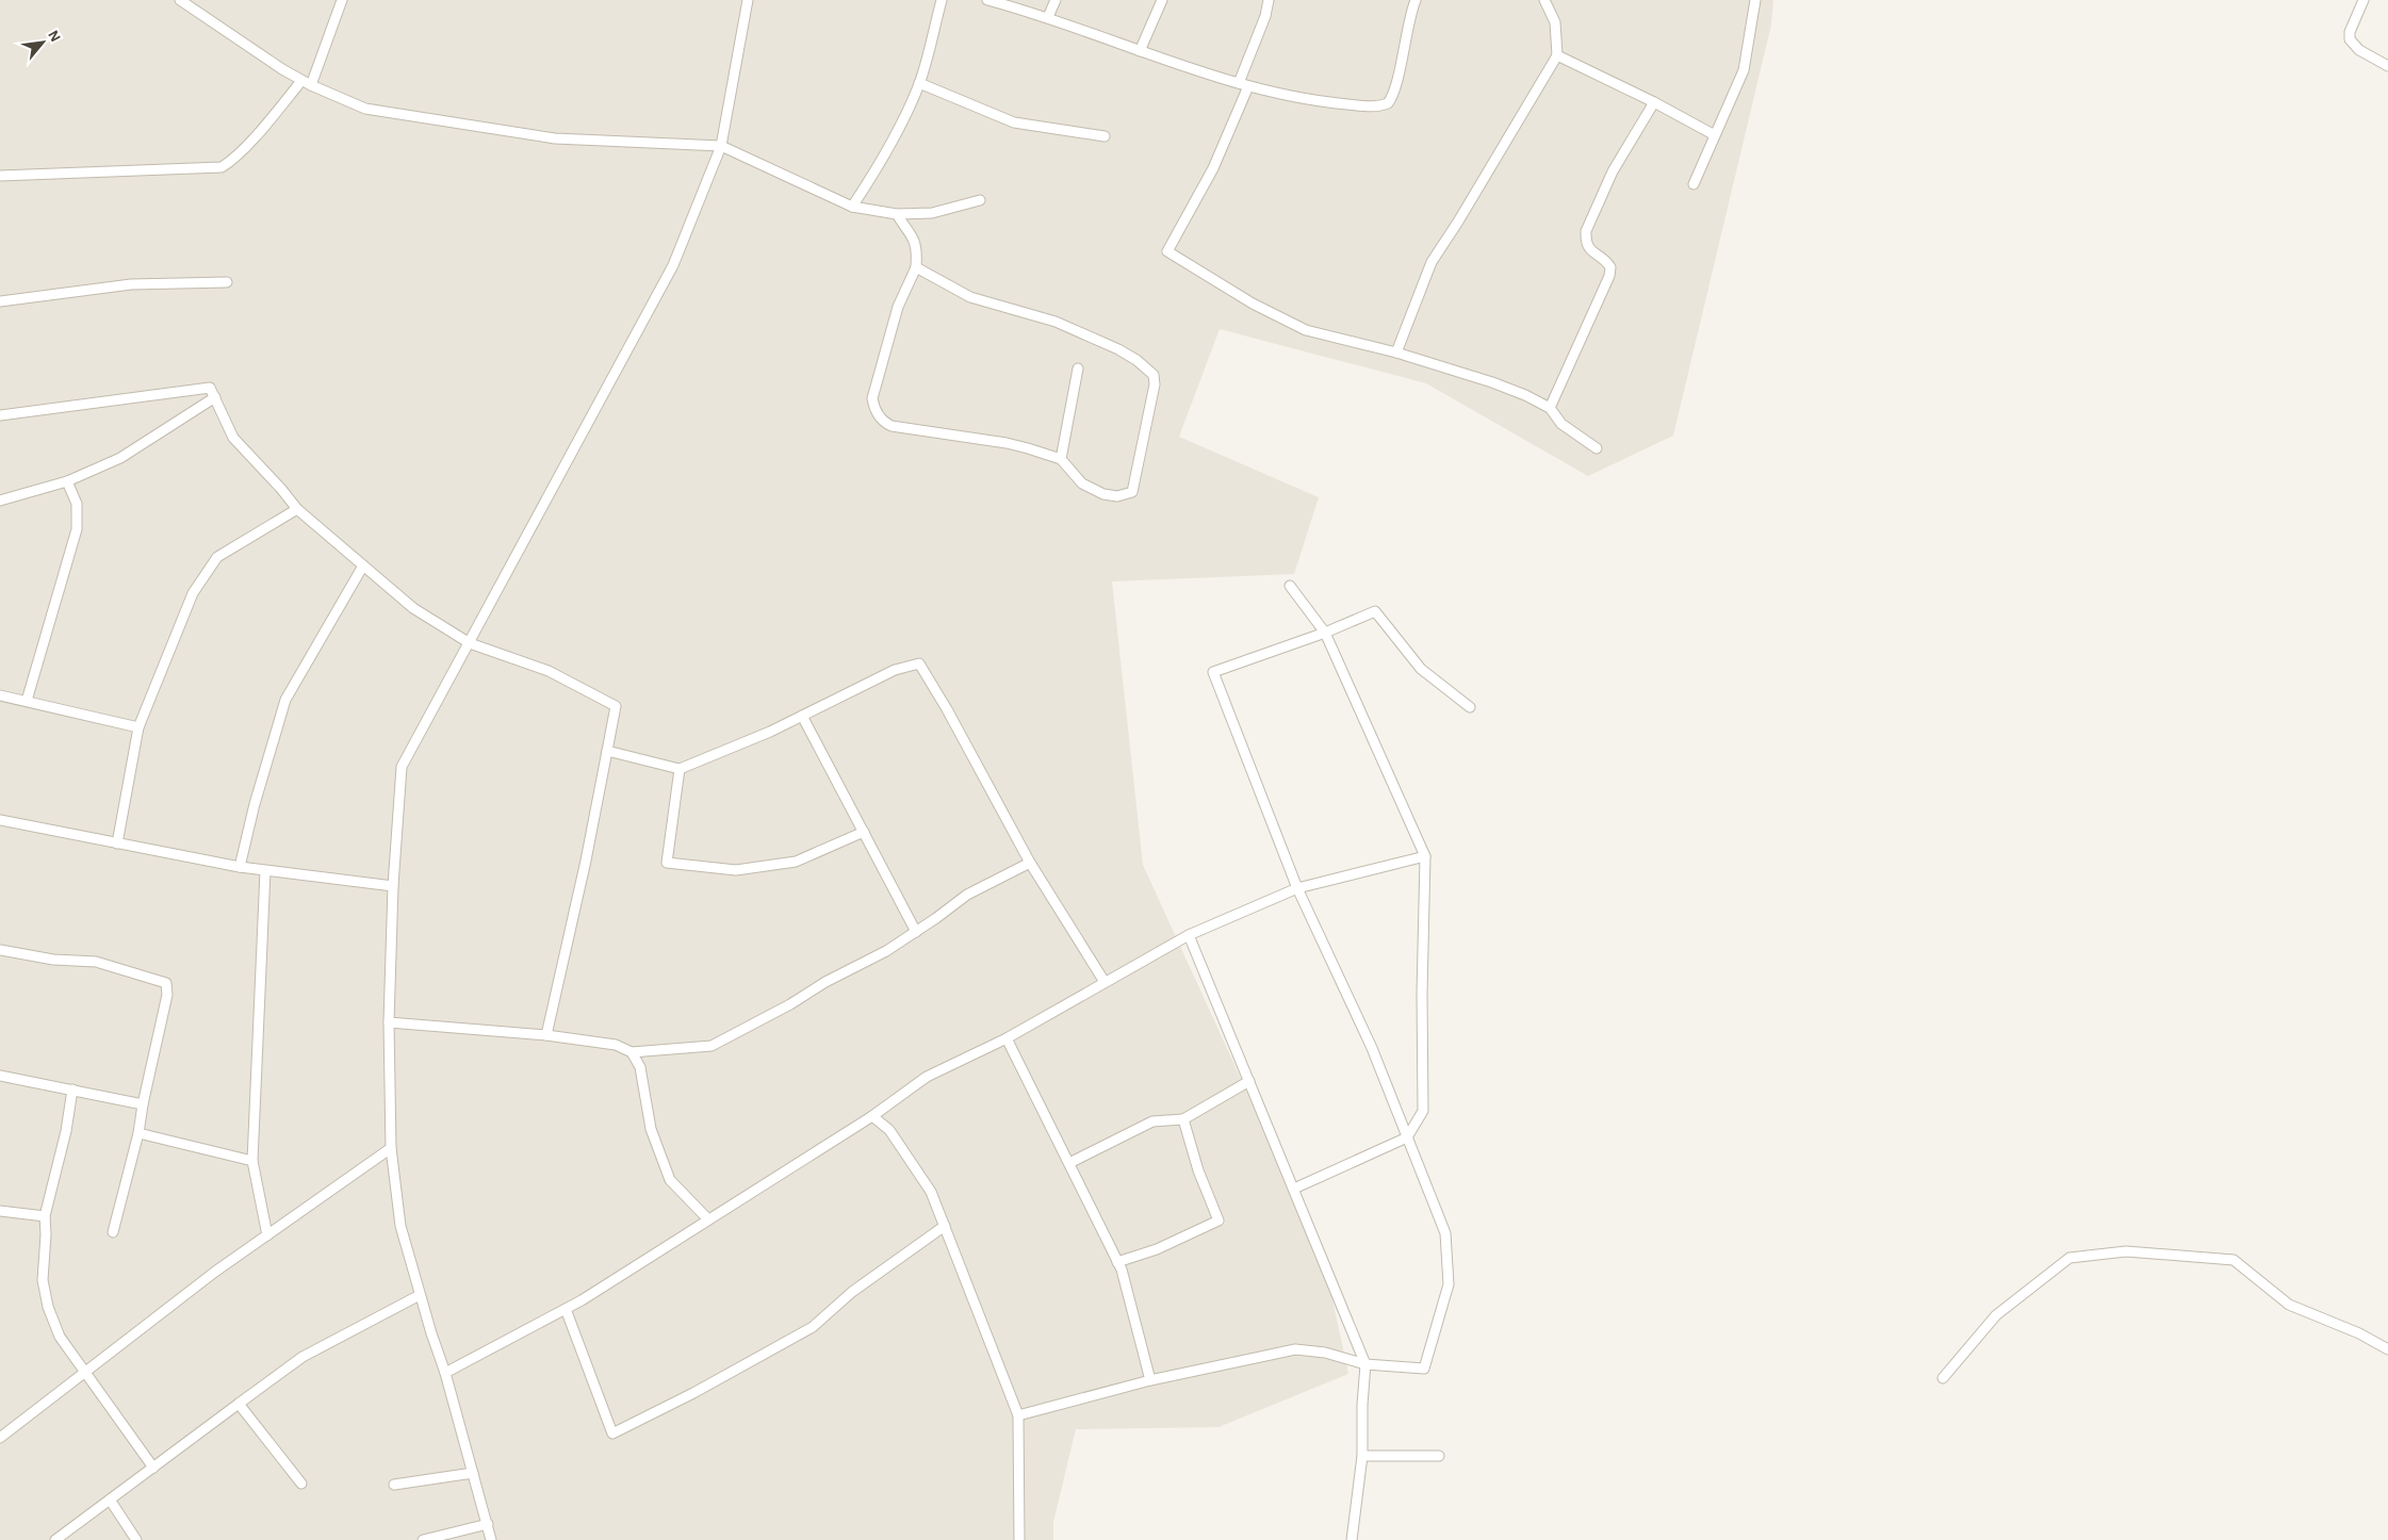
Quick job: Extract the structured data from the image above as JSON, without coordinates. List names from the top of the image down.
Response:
{
  "north": "top right"
}
